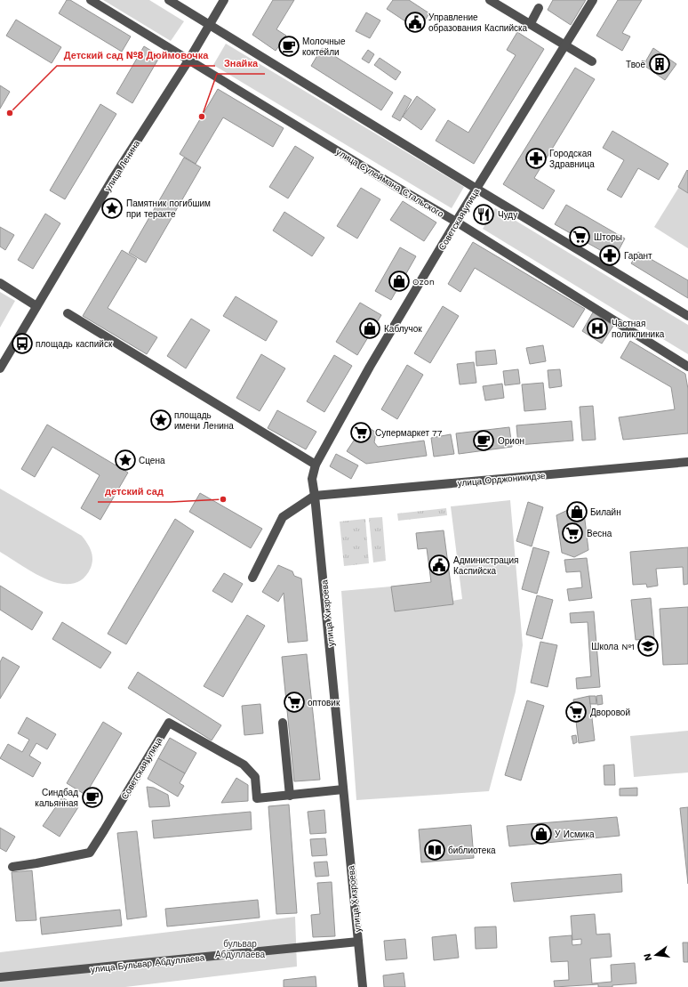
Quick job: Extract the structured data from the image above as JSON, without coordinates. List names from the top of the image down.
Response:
{
  "streets": {
    "street": [
      "улица Ленина",
      "улица Сулеймана Стальского",
      "Советская улица",
      "улица Орджоникидзе",
      "улица Хизроева",
      "улица Бульвар Абдуллаева"
    ]
  },
  "crossings": [
    ["улица Ленина", "улица Сулеймана Стальского"],
    ["улица Сулеймана Стальского", "Советская улица"],
    ["Советская улица", "улица Хизроева"],
    ["улица Орджоникидзе", "улица Хизроева"],
    ["улица Хизроева", "улица Бульвар Абдуллаева"]
  ],
  "parks": ["бульвар Абдуллаева"],
  "places": {
    "public building": ["Управление образования Каспийска", "Администрация Каспийска"],
    "cafe": ["Молочные коктейли", "Орион", "Синдбад кальянная"],
    "building": ["Твоё"],
    "other": ["Детский сад №8 Дюймовочка", "Знайка", "детский сад"],
    "pharmacy": ["Городская Здравница", "Гарант"],
    "place": ["Памятник погибшим при теракте", "площадь имени Ленина", "Сцена"],
    "restaurant": ["Чуду"],
    "supermarket": [
      "Шторы",
      "Супермаркет 77",
      "Весна",
      "оптовик",
      "Дворовой"
    ],
    "shop": [
      "Ozon",
      "Каблучок",
      "Билайн",
      "У Исмика"
    ],
    "hospital": ["Частная поликлиника"],
    "bus stop": ["площадь каспийск"],
    "school or university": ["Школа №1"],
    "library": ["библиотека"]
  },
  "north": "left"
}
